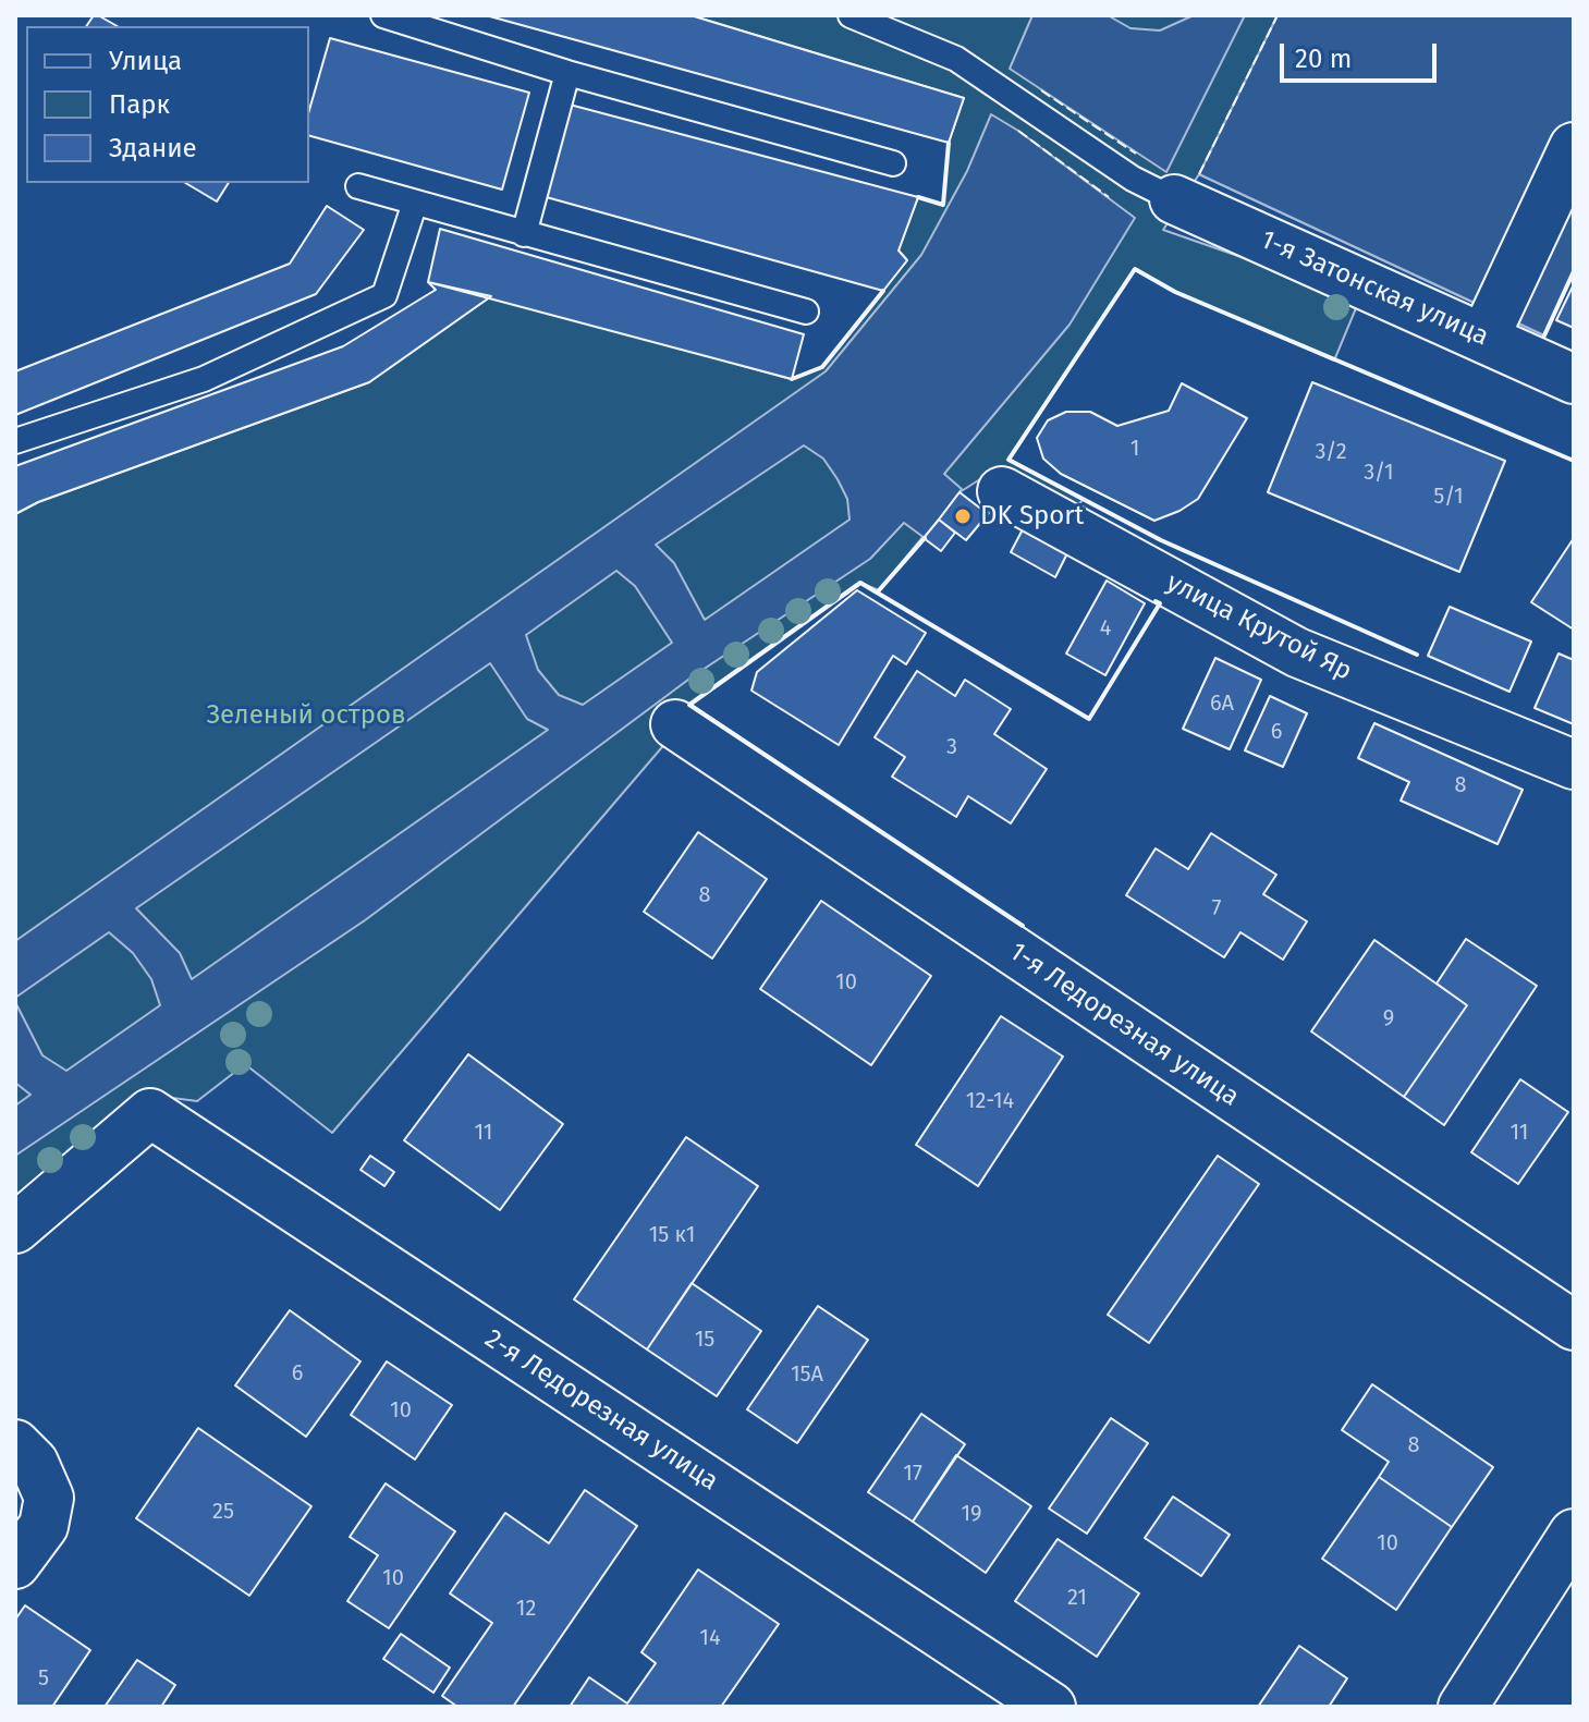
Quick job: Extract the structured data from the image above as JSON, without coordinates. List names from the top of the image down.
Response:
{
  "streets": {
    "street": [
      "1-я Затонская улица",
      "улица Крутой Яр",
      "1-я Ледорезная улица",
      "2-я Ледорезная улица"
    ]
  },
  "parks": ["Зеленый остров"],
  "places": ["DK Sport"],
  "house_numbers": [
    "1",
    "3/2",
    "3/1",
    "5/1",
    "4",
    "6А",
    "6",
    "3",
    "8",
    "8",
    "7",
    "10",
    "9",
    "12-14",
    "11",
    "11",
    "15 к1",
    "15",
    "6",
    "15А",
    "10",
    "8",
    "17",
    "25",
    "19",
    "10",
    "10",
    "21",
    "12",
    "14",
    "5"
  ],
  "legend": ["Улица", "Парк", "Здание"],
  "scale_bar": "20 m"
}
